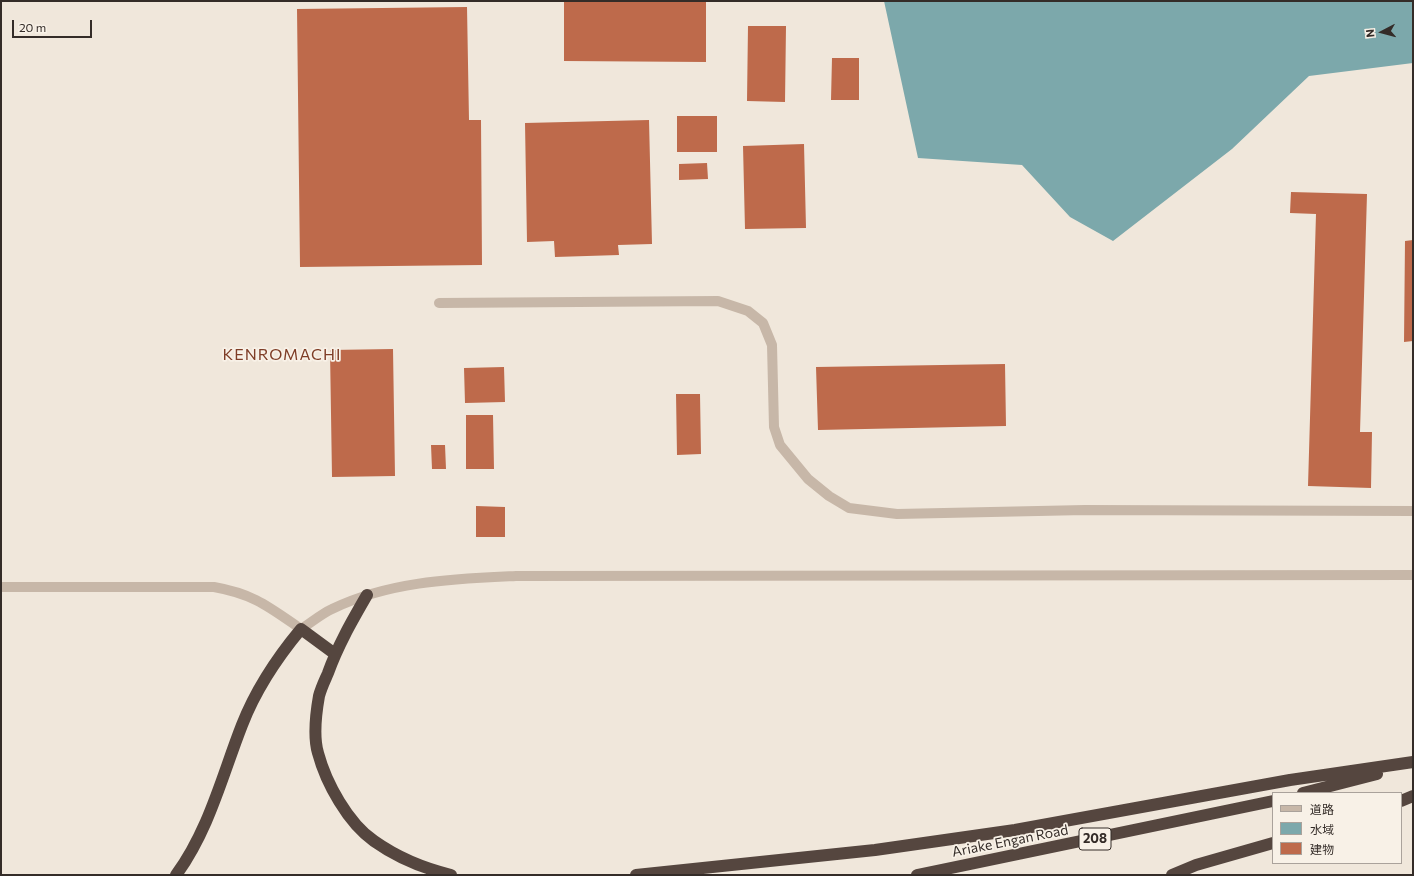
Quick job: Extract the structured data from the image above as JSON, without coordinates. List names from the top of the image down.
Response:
{
  "streets": {
    "highway": ["208", "Ariake Engan Road"]
  },
  "districts": ["KENROMACHI"],
  "legend": ["道路", "水域", "建物"],
  "scale_bar": "20 m",
  "north": "left"
}
